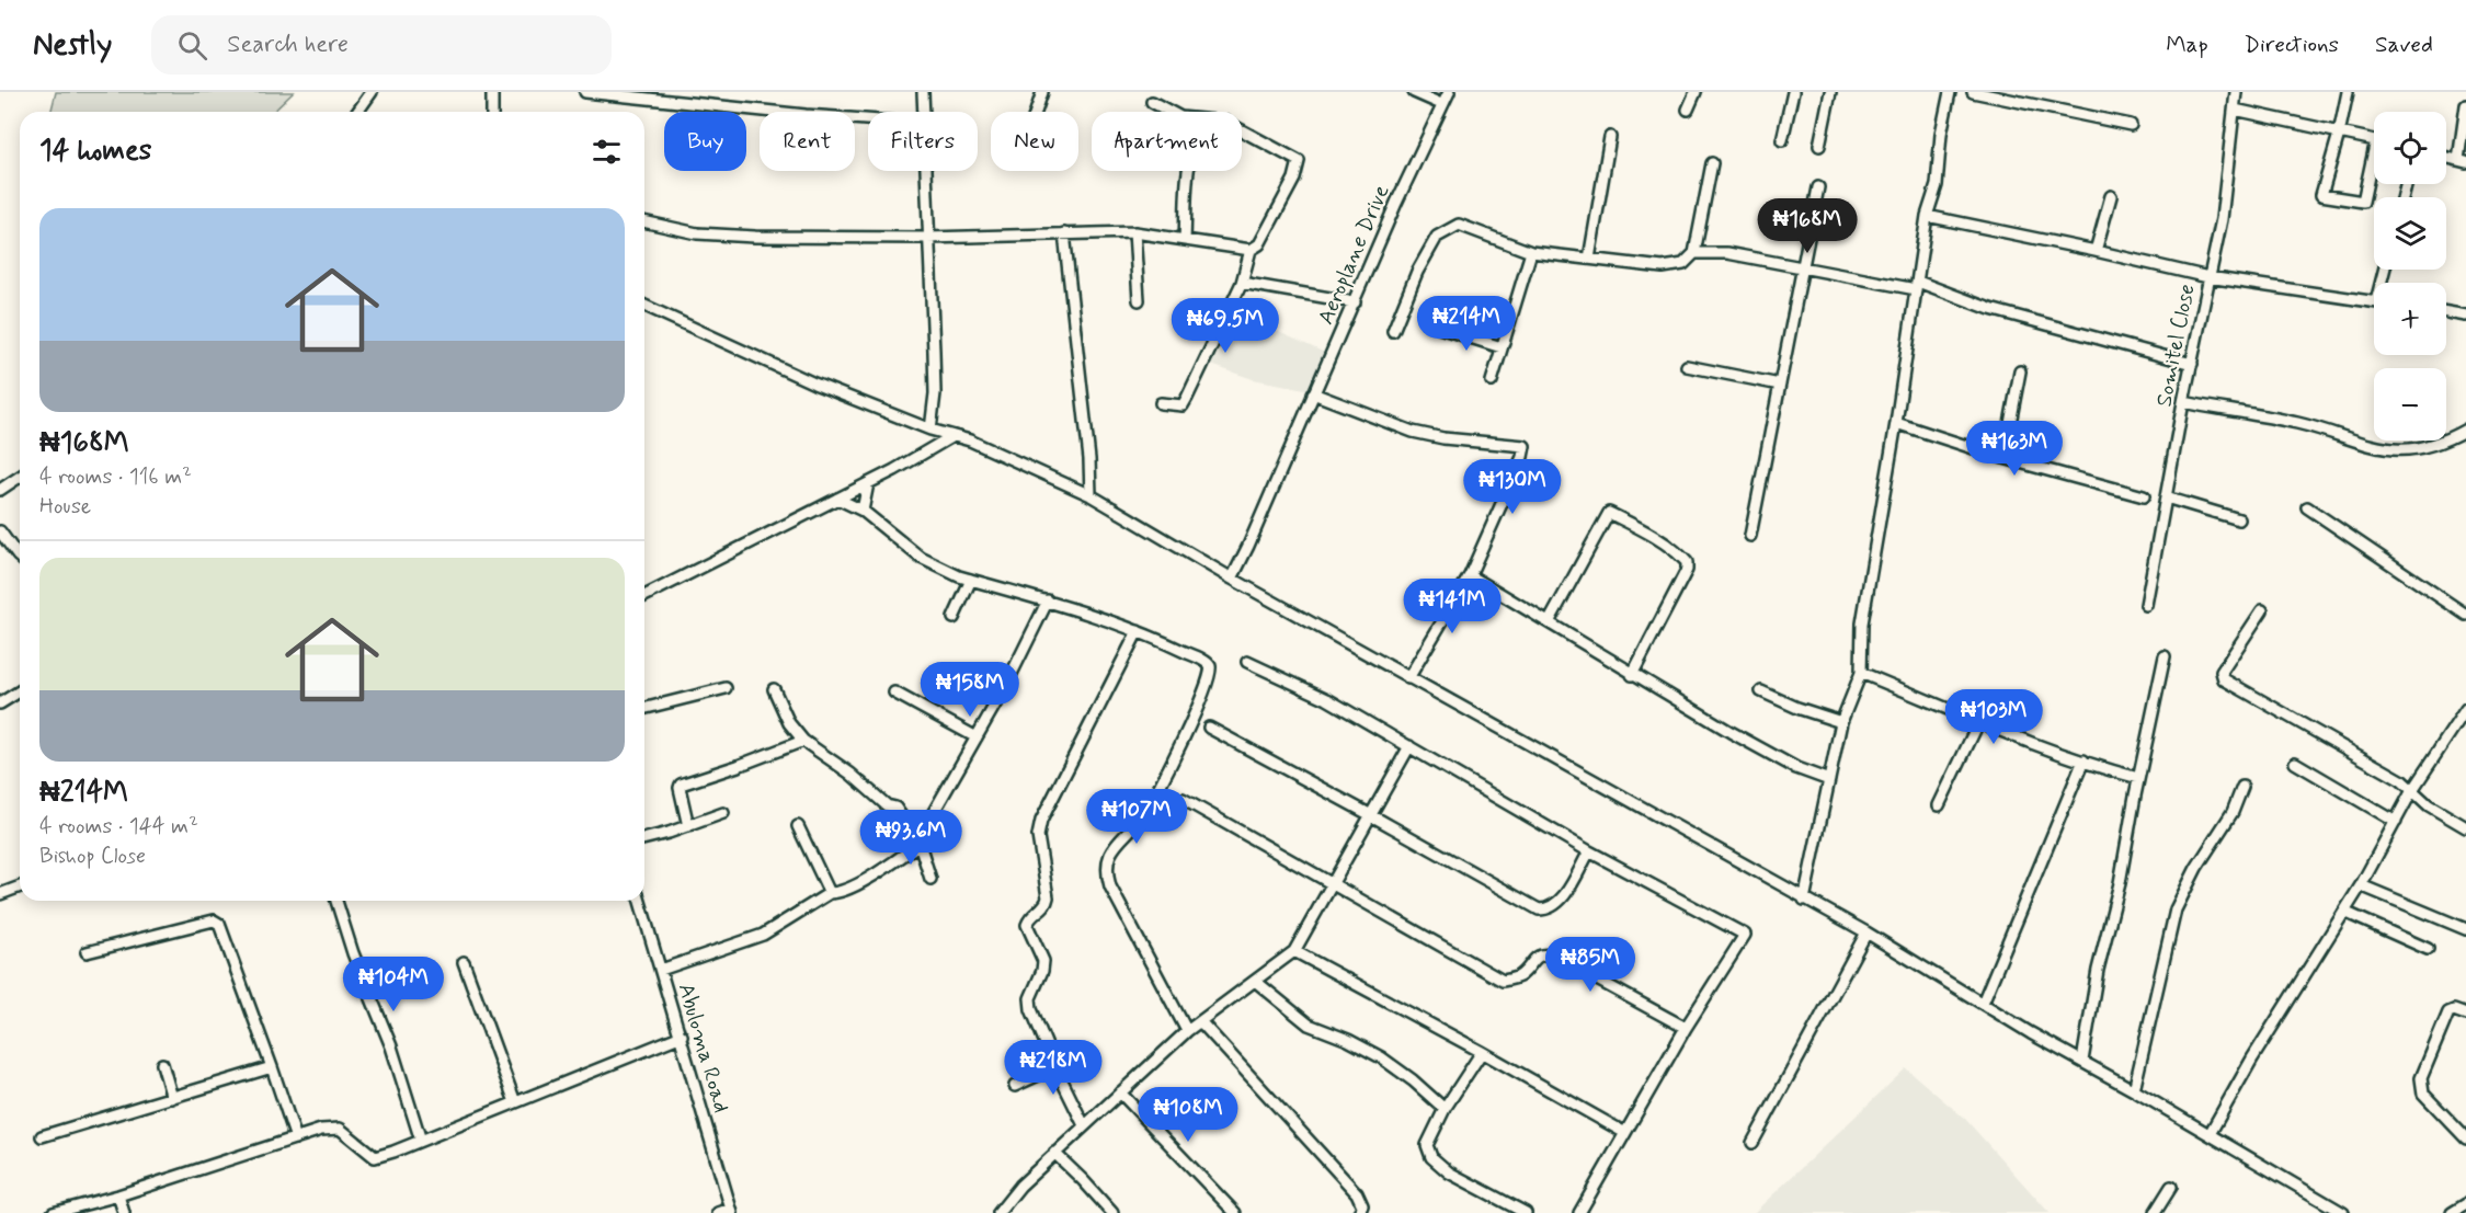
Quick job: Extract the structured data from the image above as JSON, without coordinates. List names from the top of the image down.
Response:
{
  "streets": {
    "street": ["Aeroplane Drive", "Somitel Close", "Abuloma Road"]
  },
  "page": {
    "header": "Nestly",
    "search": "Search here",
    "nav": ["Map", "Directions", "Saved"],
    "map_buttons": ["+", "−"],
    "chip": [
      "Buy",
      "Rent",
      "Filters",
      "New",
      "Apartment"
    ],
    "heading": "14 homes",
    "list": [
      {
        "name": "₦168M",
        "note": "4 rooms · 116 m² · House"
      },
      {
        "name": "₦214M",
        "note": "4 rooms · 144 m² · Bishop Close"
      }
    ],
    "price": [
      "₦168M",
      "₦214M",
      "₦69.5M",
      "₦163M",
      "₦130M",
      "₦141M",
      "₦158M",
      "₦103M",
      "₦107M",
      "₦93.6M",
      "₦85M",
      "₦104M",
      "₦218M",
      "₦108M"
    ]
  }
}
